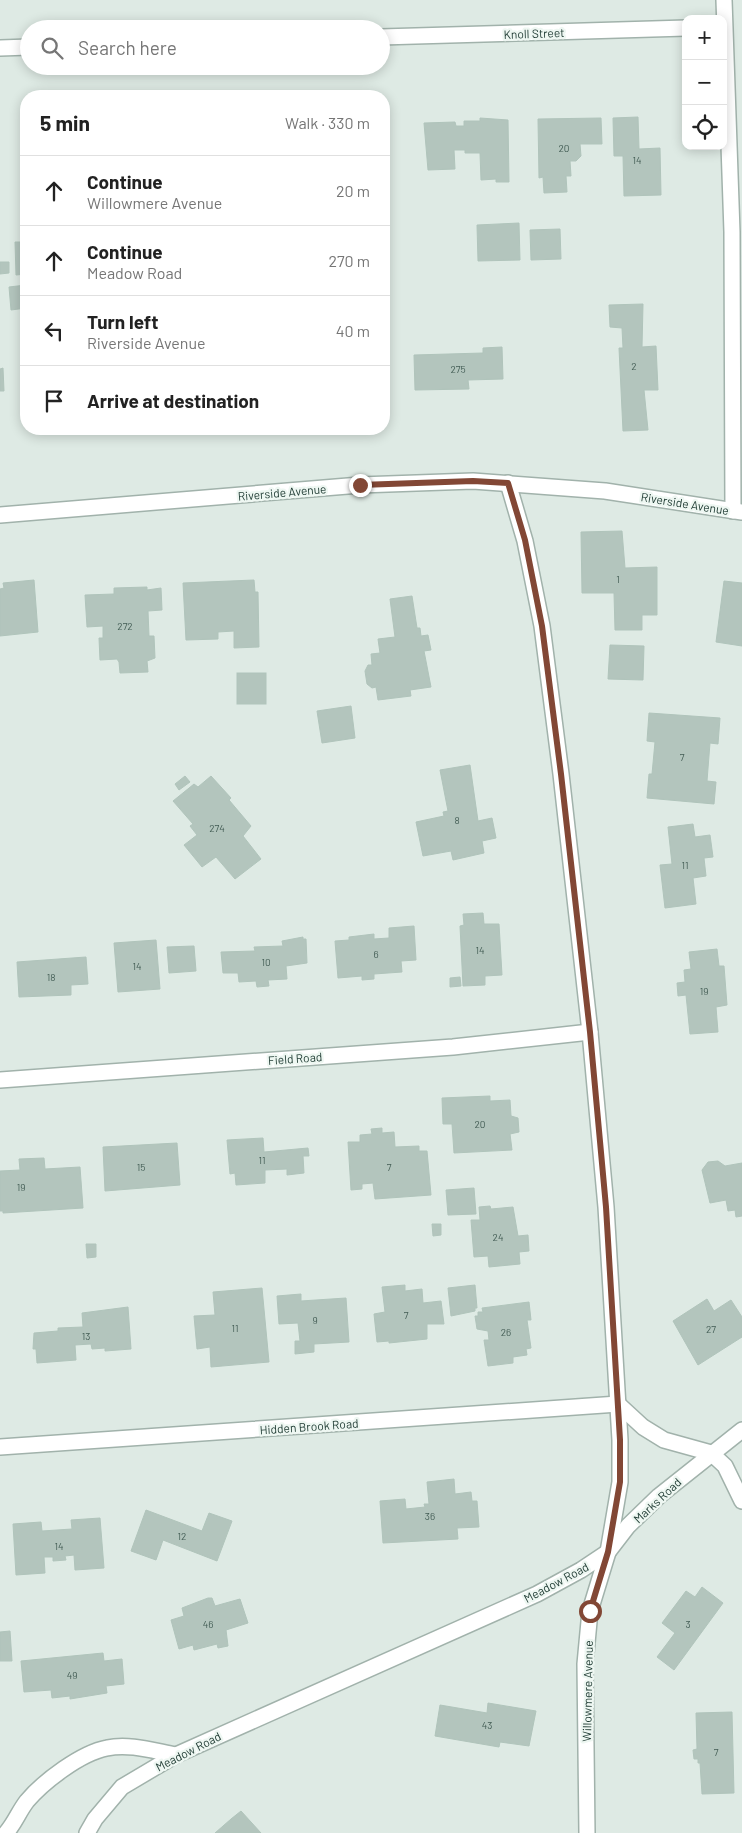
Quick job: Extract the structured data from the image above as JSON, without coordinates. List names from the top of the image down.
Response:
{
  "streets": {
    "street": [
      "Knoll Street",
      "Riverside Avenue",
      "Field Road",
      "Hidden Brook Road",
      "Marks Road",
      "Meadow Road",
      "Willowmere Avenue"
    ]
  },
  "crossings": [
    ["Marks Road", "Meadow Road"],
    ["Marks Road", "Willowmere Avenue"],
    ["Meadow Road", "Willowmere Avenue"]
  ],
  "house_numbers": [
    "20",
    "14",
    "2",
    "275",
    "1",
    "272",
    "7",
    "8",
    "274",
    "11",
    "14",
    "6",
    "10",
    "14",
    "18",
    "19",
    "20",
    "11",
    "15",
    "7",
    "19",
    "24",
    "7",
    "9",
    "11",
    "27",
    "26",
    "13",
    "36",
    "12",
    "14",
    "46",
    "3",
    "49",
    "43",
    "7"
  ],
  "page": {
    "map_buttons": ["+", "−"],
    "search": "Search here",
    "heading": ["5 min", "Walk · 330 m"],
    "list": [
      ["Continue", "Willowmere Avenue", "20 m"],
      ["Continue", "Meadow Road", "270 m"],
      ["Turn left", "Riverside Avenue", "40 m"],
      "Arrive at destination"
    ]
  }
}
